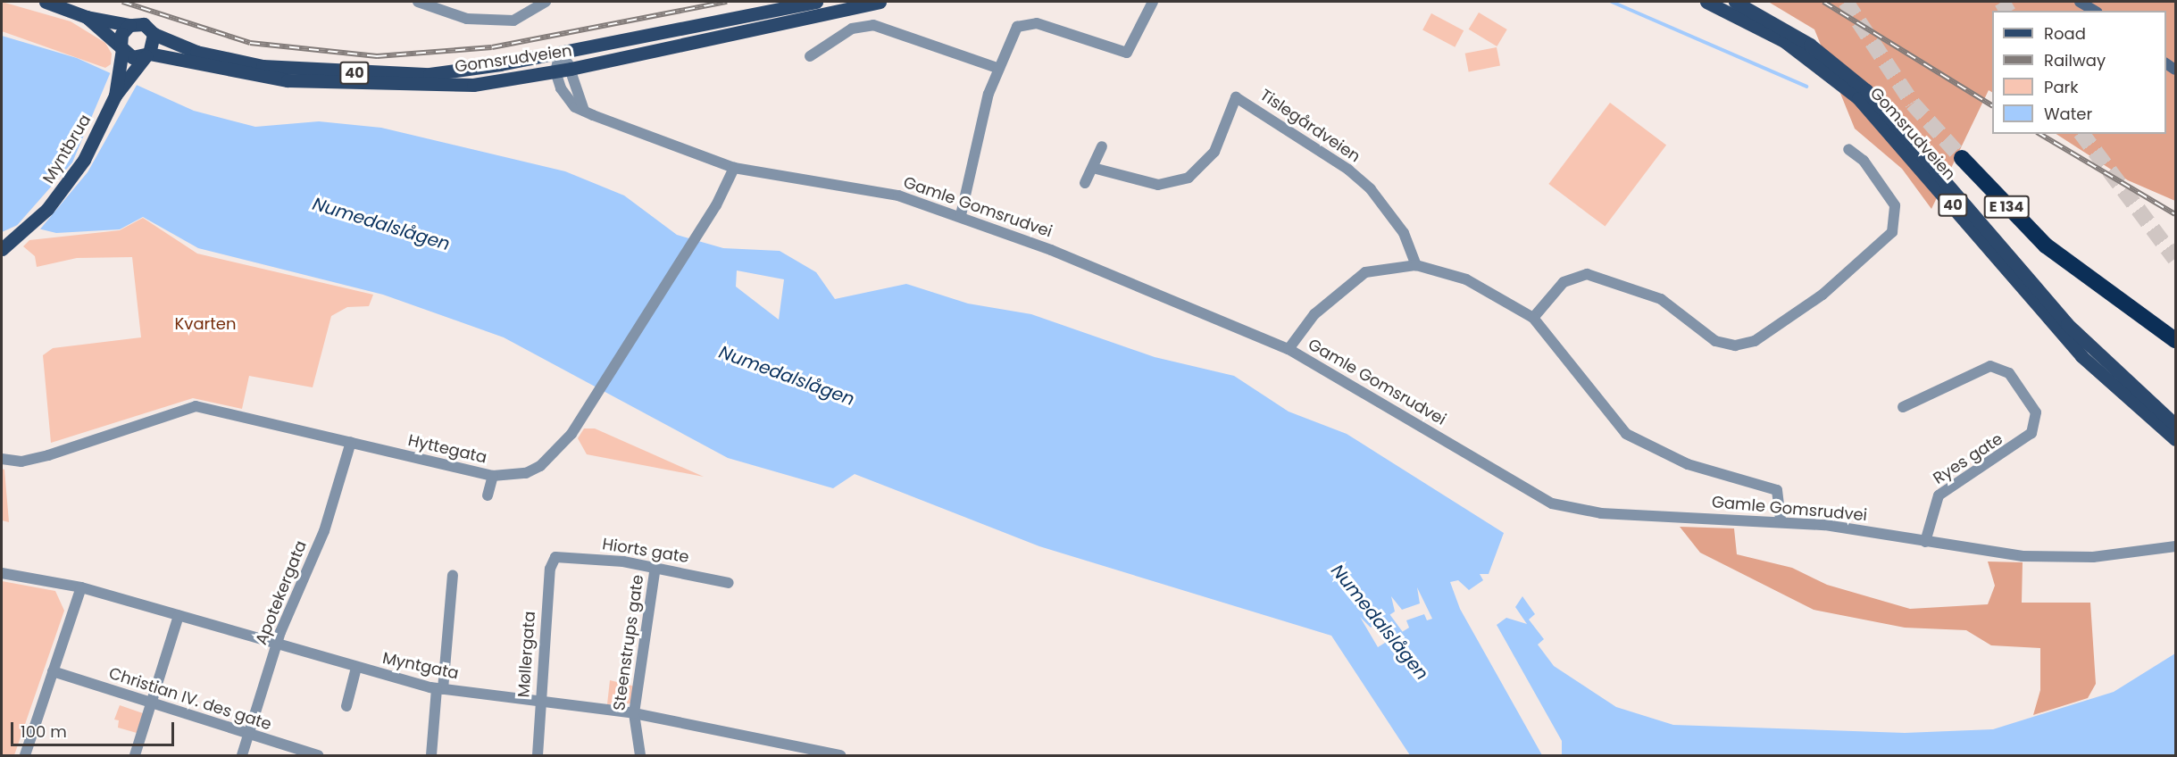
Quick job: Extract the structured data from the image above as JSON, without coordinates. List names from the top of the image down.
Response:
{
  "streets": {
    "highway": ["E 134"],
    "main road": ["Gomsrudveien", "40", "Myntbrua"],
    "street": [
      "Tislegårdveien",
      "Gamle Gomsrudvei",
      "Hyttegata",
      "Ryes gate",
      "Hiorts gate",
      "Apotekergata",
      "Steenstrups gate",
      "Møllergata",
      "Myntgata",
      "Christian IV. des gate"
    ]
  },
  "crossings": [
    ["Gomsrudveien", "Myntbrua"],
    ["Gomsrudveien", "Gamle Gomsrudvei"],
    ["Gamle Gomsrudvei", "Hyttegata"],
    ["Gamle Gomsrudvei", "Ryes gate"],
    ["Hyttegata", "Apotekergata"],
    ["Hiorts gate", "Steenstrups gate"],
    ["Hiorts gate", "Møllergata"],
    ["Apotekergata", "Myntgata"],
    ["Apotekergata", "Christian IV. des gate"],
    ["Steenstrups gate", "Myntgata"],
    ["Møllergata", "Myntgata"]
  ],
  "water": ["Numedalslågen"],
  "parks": ["Kvarten"],
  "legend": [
    "Road",
    "Railway",
    "Park",
    "Water"
  ],
  "scale_bar": "100 m"
}
